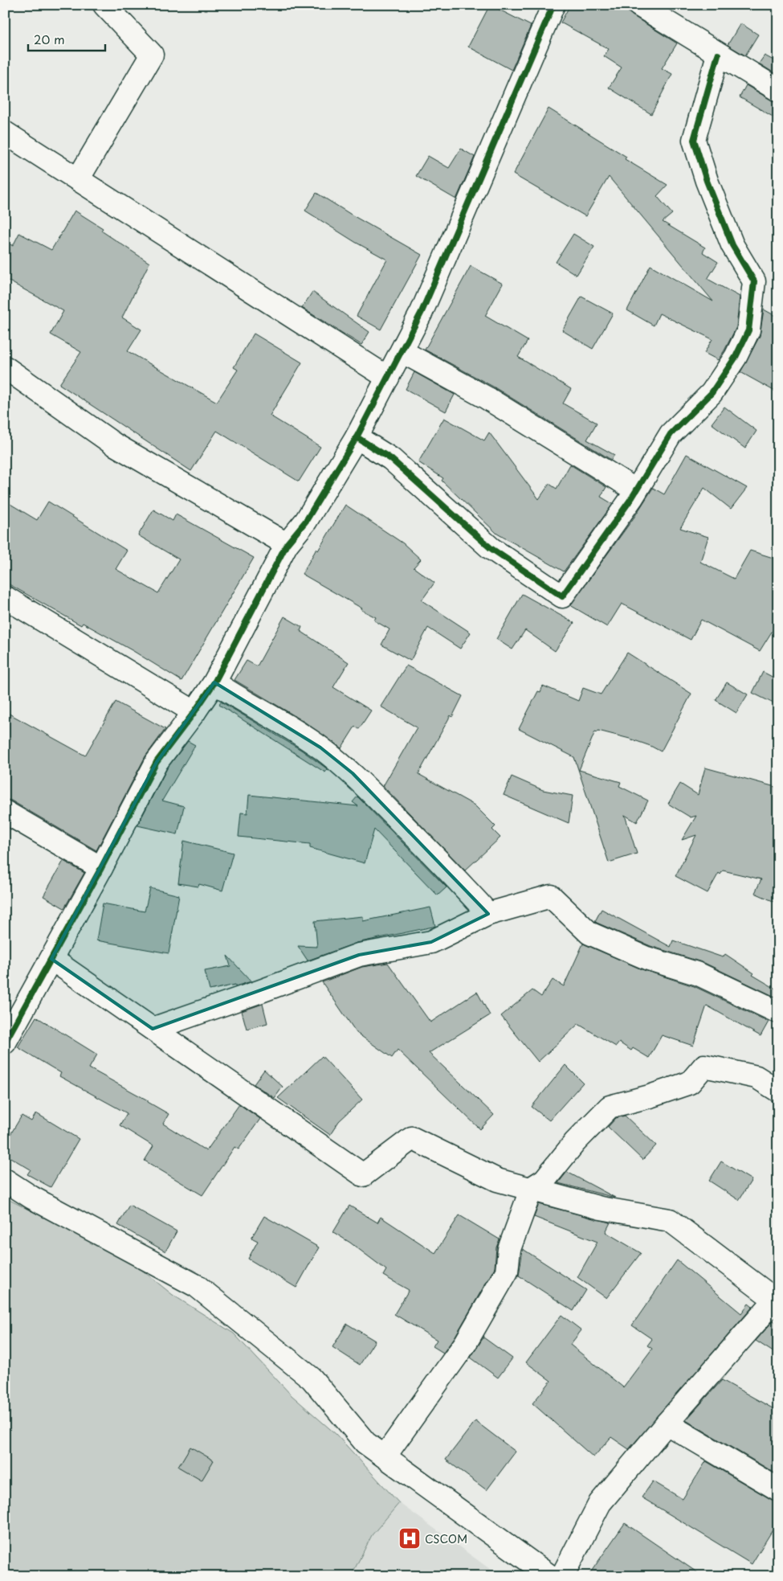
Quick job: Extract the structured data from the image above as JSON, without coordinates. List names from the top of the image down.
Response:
{
  "places": {
    "hospital": ["CSCOM"]
  },
  "scale_bar": "20 m"
}
